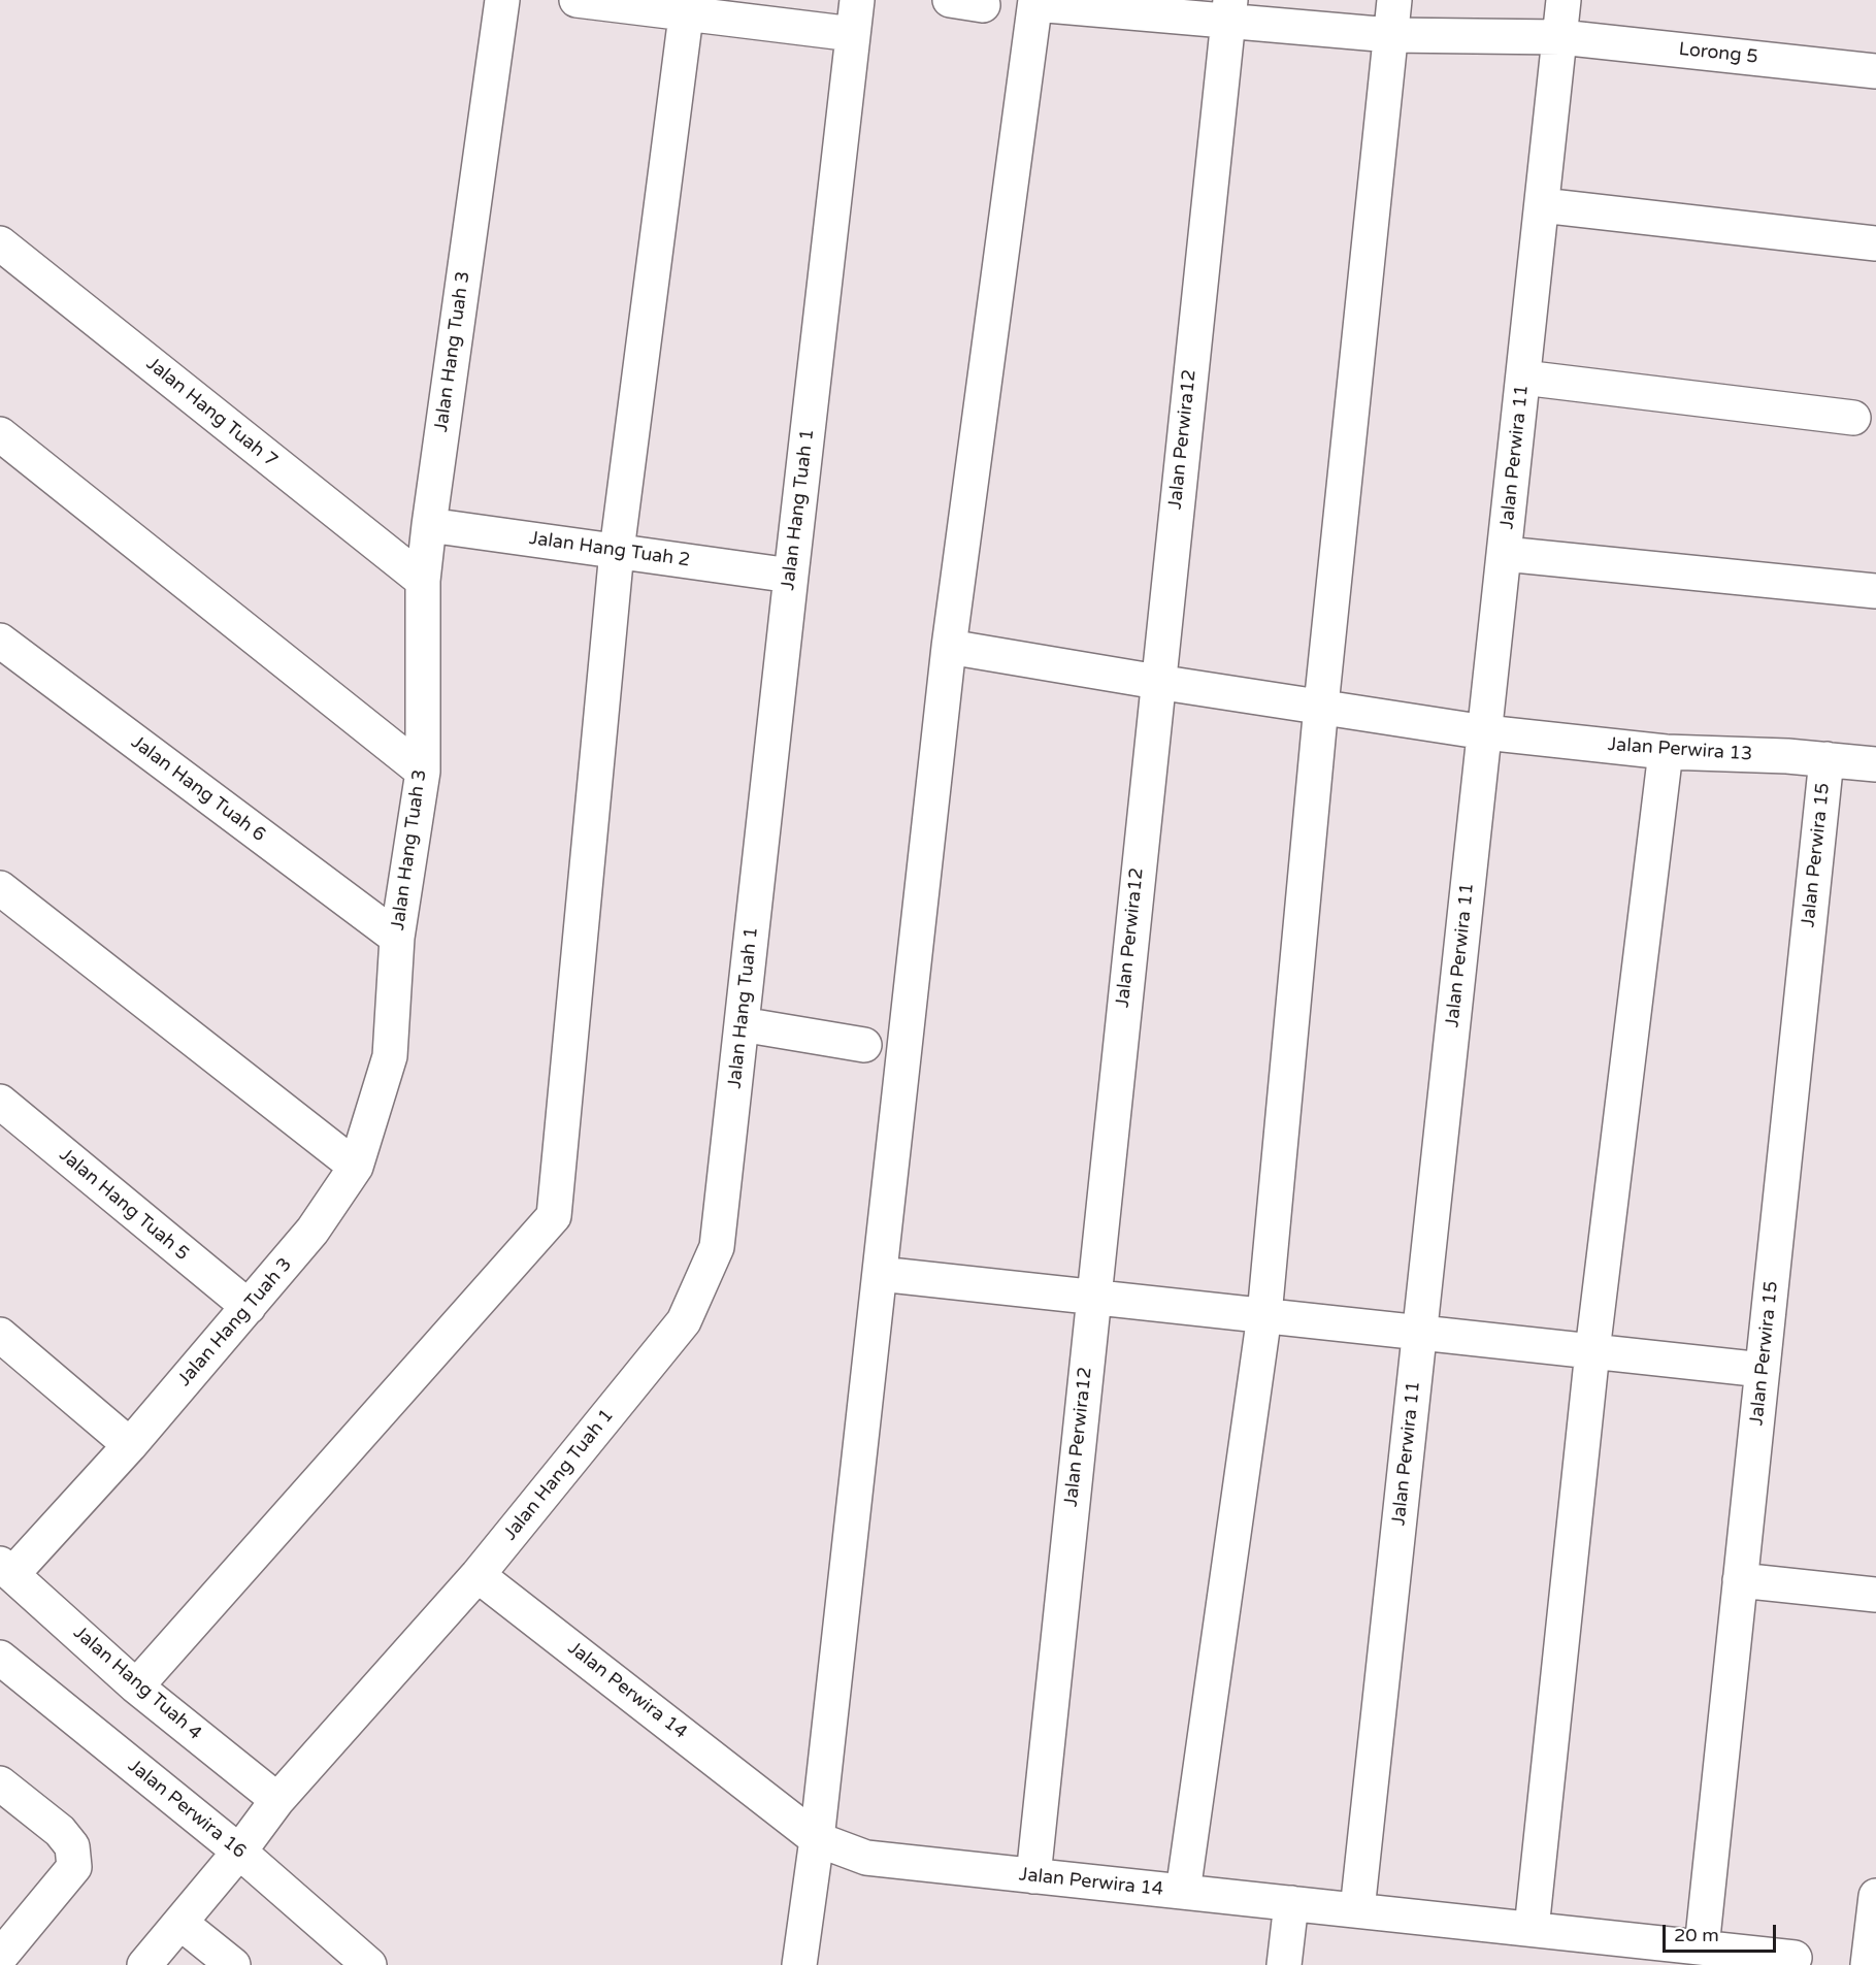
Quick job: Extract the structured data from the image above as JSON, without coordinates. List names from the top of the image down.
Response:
{
  "streets": {
    "street": [
      "Lorong 5",
      "Jalan Hang Tuah 3",
      "Jalan Hang Tuah 7",
      "Jalan Perwira12",
      "Jalan Perwira 11",
      "Jalan Hang Tuah 1",
      "Jalan Hang Tuah 2",
      "Jalan Perwira 13",
      "Jalan Hang Tuah 6",
      "Jalan Perwira 15",
      "Jalan Hang Tuah 5",
      "Jalan Hang Tuah 4",
      "Jalan Perwira 14",
      "Jalan Perwira 16"
    ]
  },
  "crossings": [
    ["Lorong 5", "Jalan Perwira12"],
    ["Lorong 5", "Jalan Perwira 11"],
    ["Jalan Hang Tuah 3", "Jalan Hang Tuah 7"],
    ["Jalan Hang Tuah 3", "Jalan Hang Tuah 2"],
    ["Jalan Hang Tuah 3", "Jalan Hang Tuah 6"],
    ["Jalan Hang Tuah 3", "Jalan Hang Tuah 5"],
    ["Jalan Hang Tuah 3", "Jalan Hang Tuah 4"],
    ["Jalan Perwira12", "Jalan Perwira 13"],
    ["Jalan Perwira12", "Jalan Perwira 14"],
    ["Jalan Perwira 11", "Jalan Perwira 13"],
    ["Jalan Perwira 11", "Jalan Perwira 14"],
    ["Jalan Hang Tuah 1", "Jalan Hang Tuah 2"],
    ["Jalan Hang Tuah 1", "Jalan Hang Tuah 4"],
    ["Jalan Hang Tuah 1", "Jalan Perwira 14"],
    ["Jalan Hang Tuah 1", "Jalan Perwira 16"],
    ["Jalan Perwira 13", "Jalan Perwira 15"],
    ["Jalan Perwira 15", "Jalan Perwira 14"]
  ],
  "scale_bar": "20 m"
}
